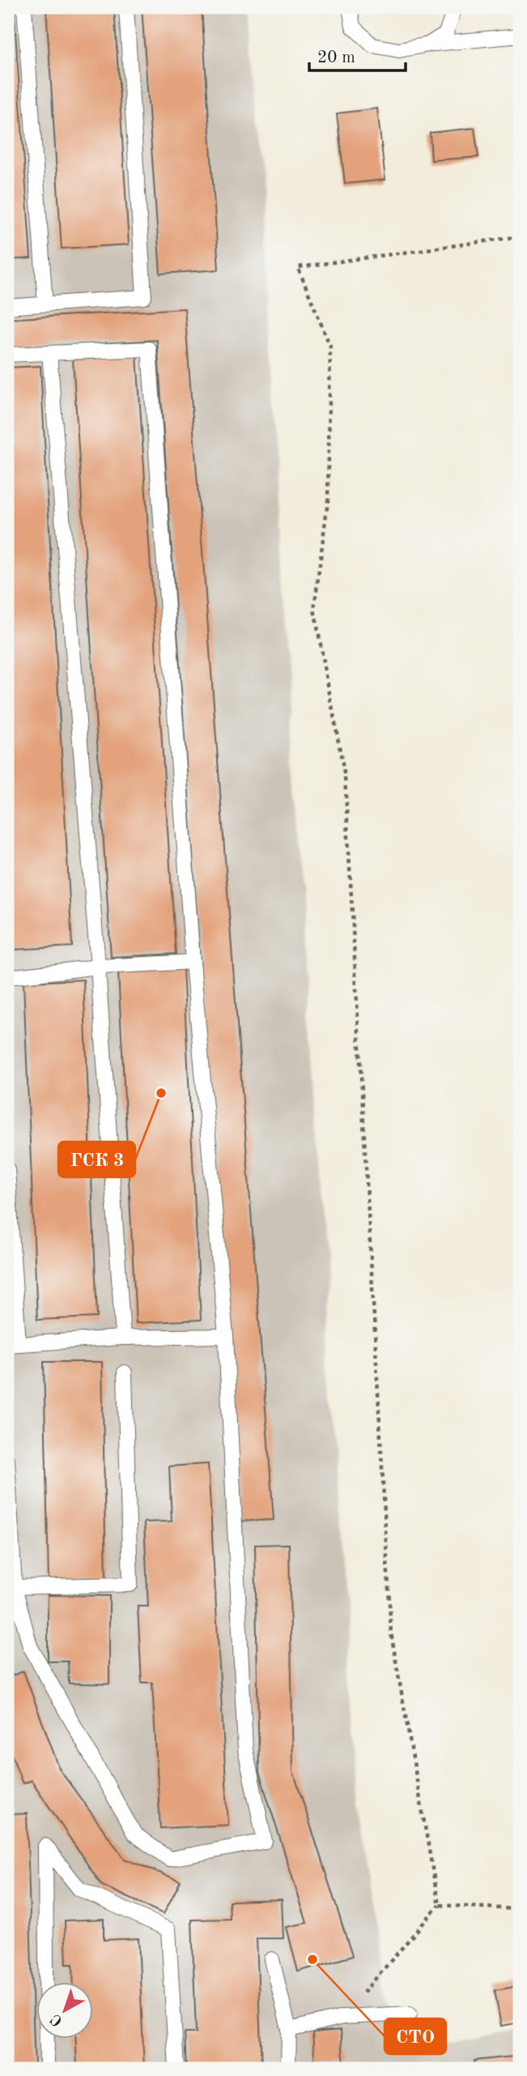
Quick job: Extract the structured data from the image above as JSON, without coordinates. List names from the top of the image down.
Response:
{
  "places": ["ГСК 3", "СТО"],
  "scale_bar": "20 m",
  "north": "bottom left"
}
